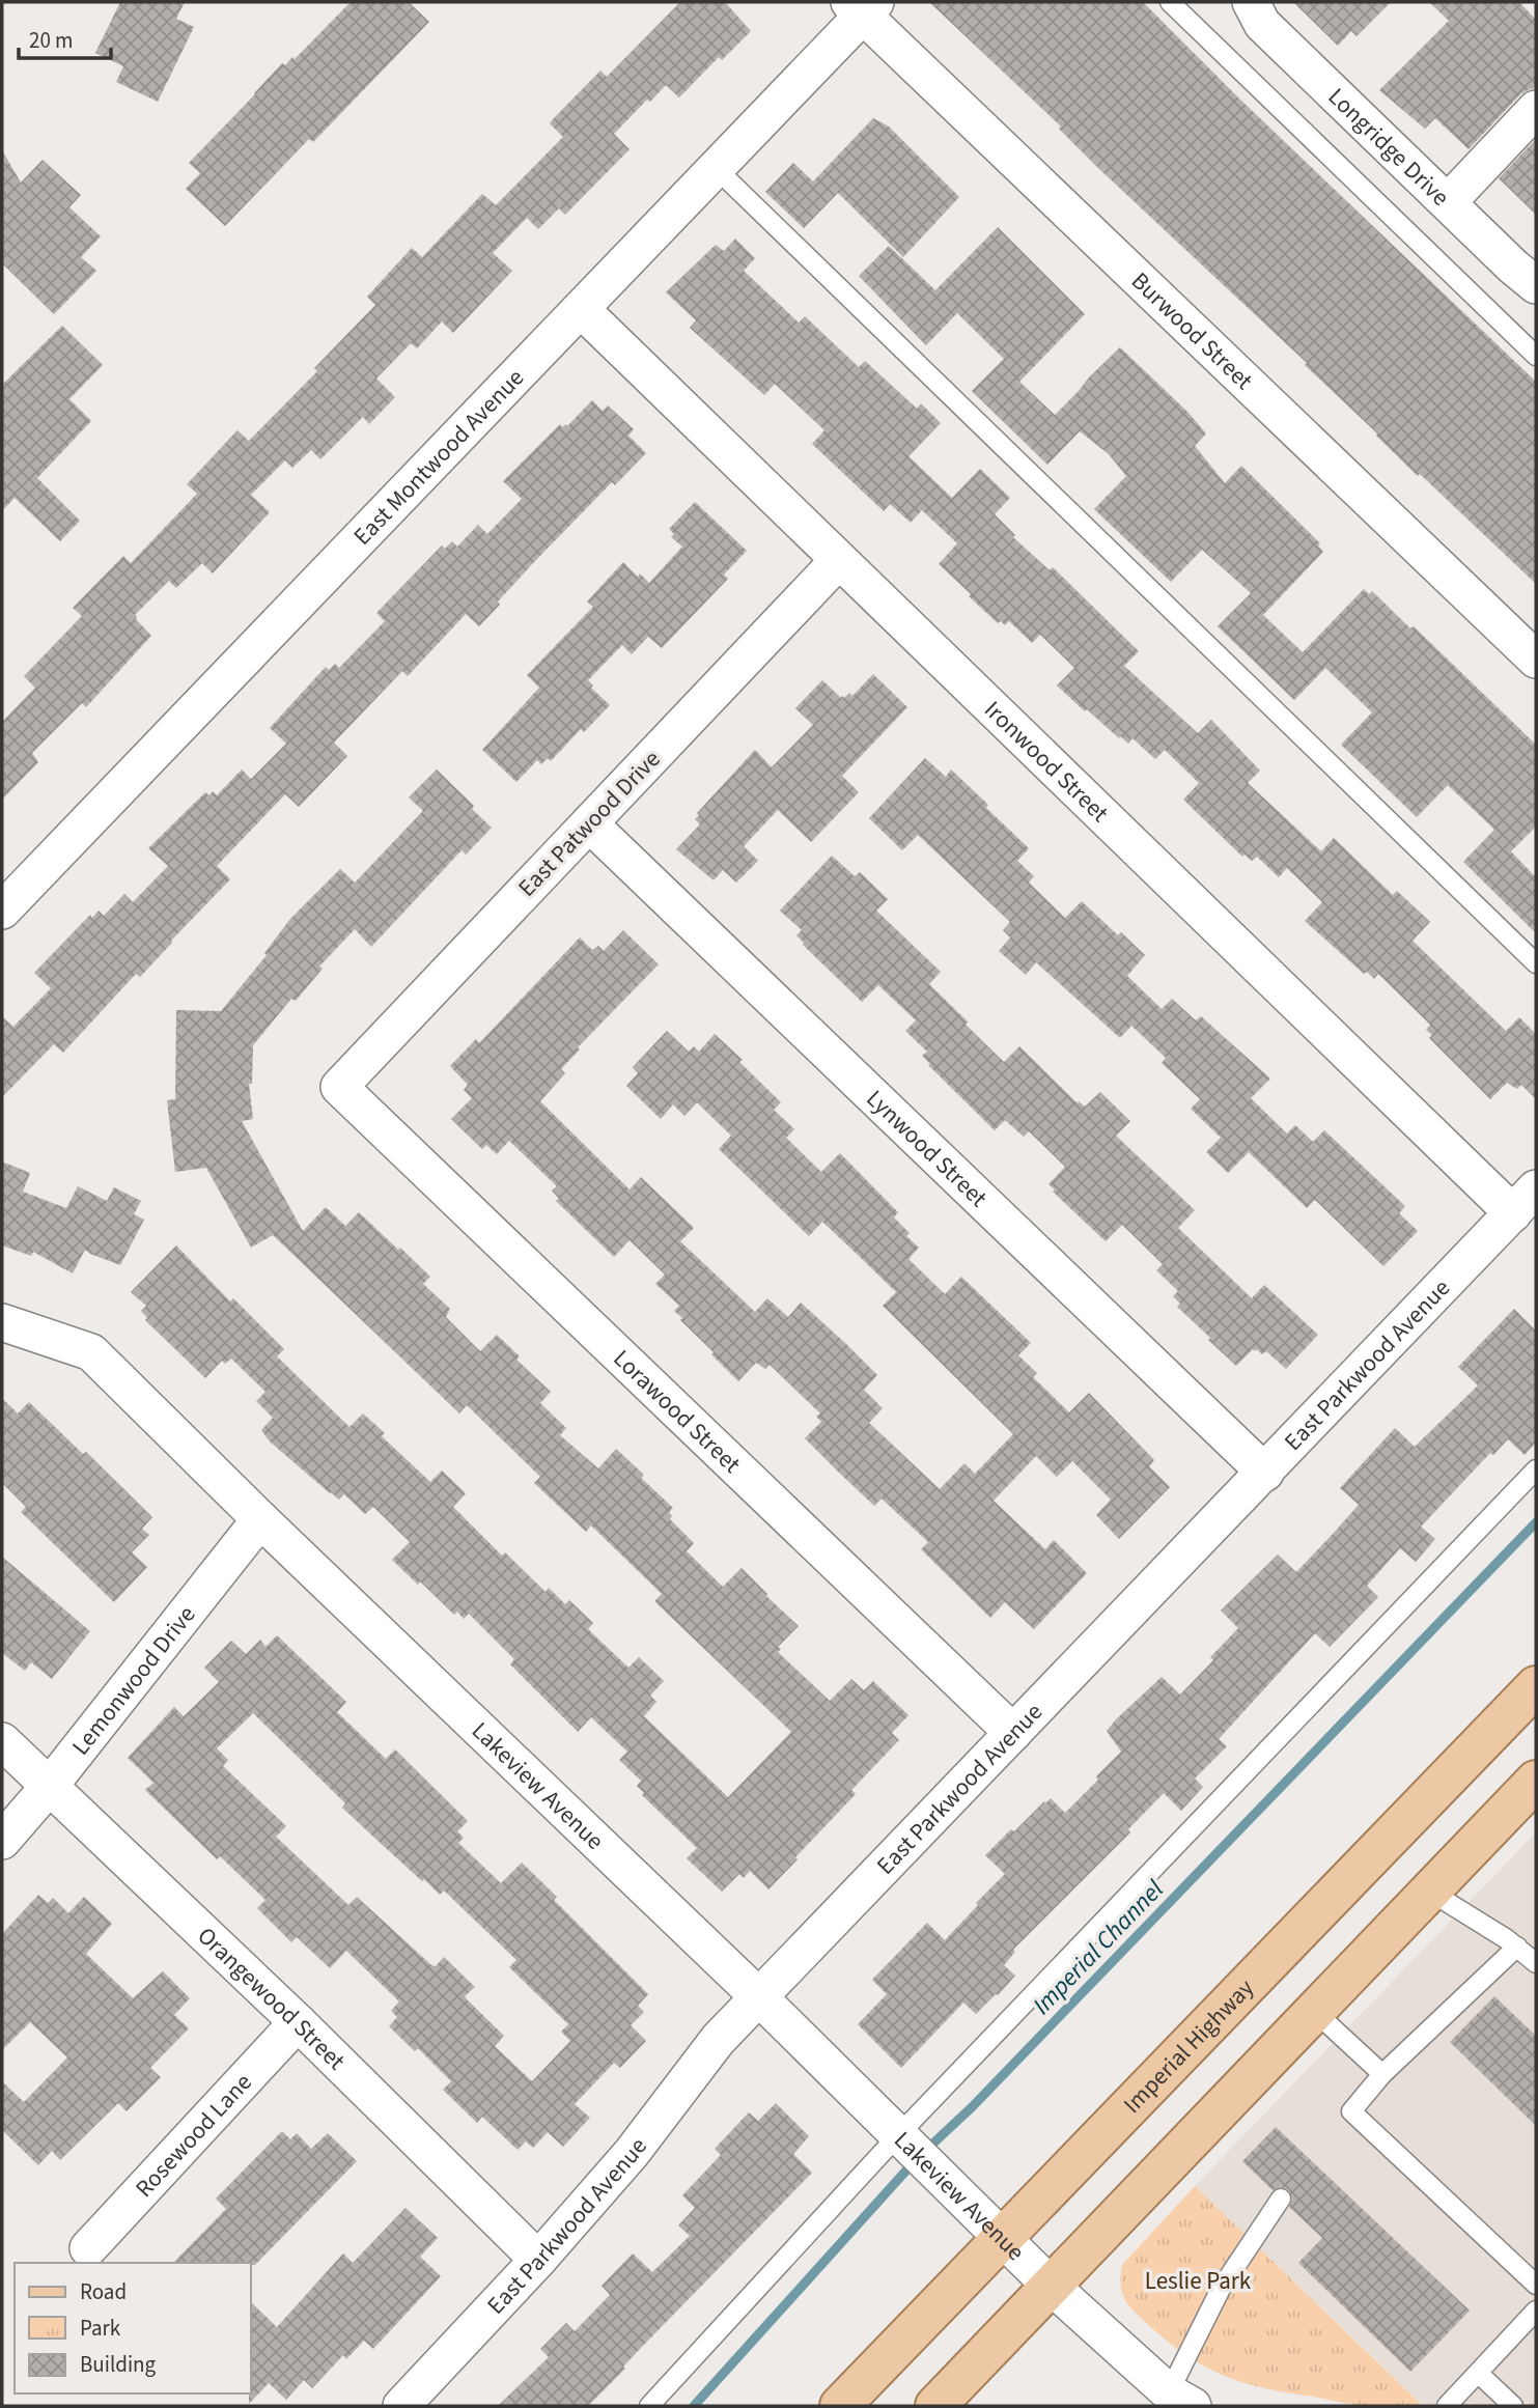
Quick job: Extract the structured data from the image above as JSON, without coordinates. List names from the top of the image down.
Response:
{
  "streets": {
    "main road": ["Imperial Highway"],
    "street": [
      "Longridge Drive",
      "Burwood Street",
      "East Montwood Avenue",
      "Ironwood Street",
      "East Patwood Drive",
      "Lynwood Street",
      "East Parkwood Avenue",
      "Lorawood Street",
      "Lemonwood Drive",
      "Lakeview Avenue",
      "Orangewood Street",
      "Rosewood Lane"
    ]
  },
  "crossings": [
    ["Burwood Street", "East Montwood Avenue"],
    ["East Montwood Avenue", "Ironwood Street"],
    ["Ironwood Street", "East Patwood Drive"],
    ["Ironwood Street", "East Parkwood Avenue"],
    ["East Patwood Drive", "Lynwood Street"],
    ["East Patwood Drive", "Lorawood Street"],
    ["Lynwood Street", "East Parkwood Avenue"],
    ["East Parkwood Avenue", "Lorawood Street"],
    ["East Parkwood Avenue", "Lakeview Avenue"],
    ["East Parkwood Avenue", "Orangewood Street"],
    ["Lemonwood Drive", "Lakeview Avenue"],
    ["Lemonwood Drive", "Orangewood Street"],
    ["Lakeview Avenue", "Imperial Highway"],
    ["Orangewood Street", "Rosewood Lane"]
  ],
  "water": ["Imperial Channel"],
  "parks": ["Leslie Park"],
  "legend": ["Road", "Park", "Building"],
  "scale_bar": "20 m"
}
